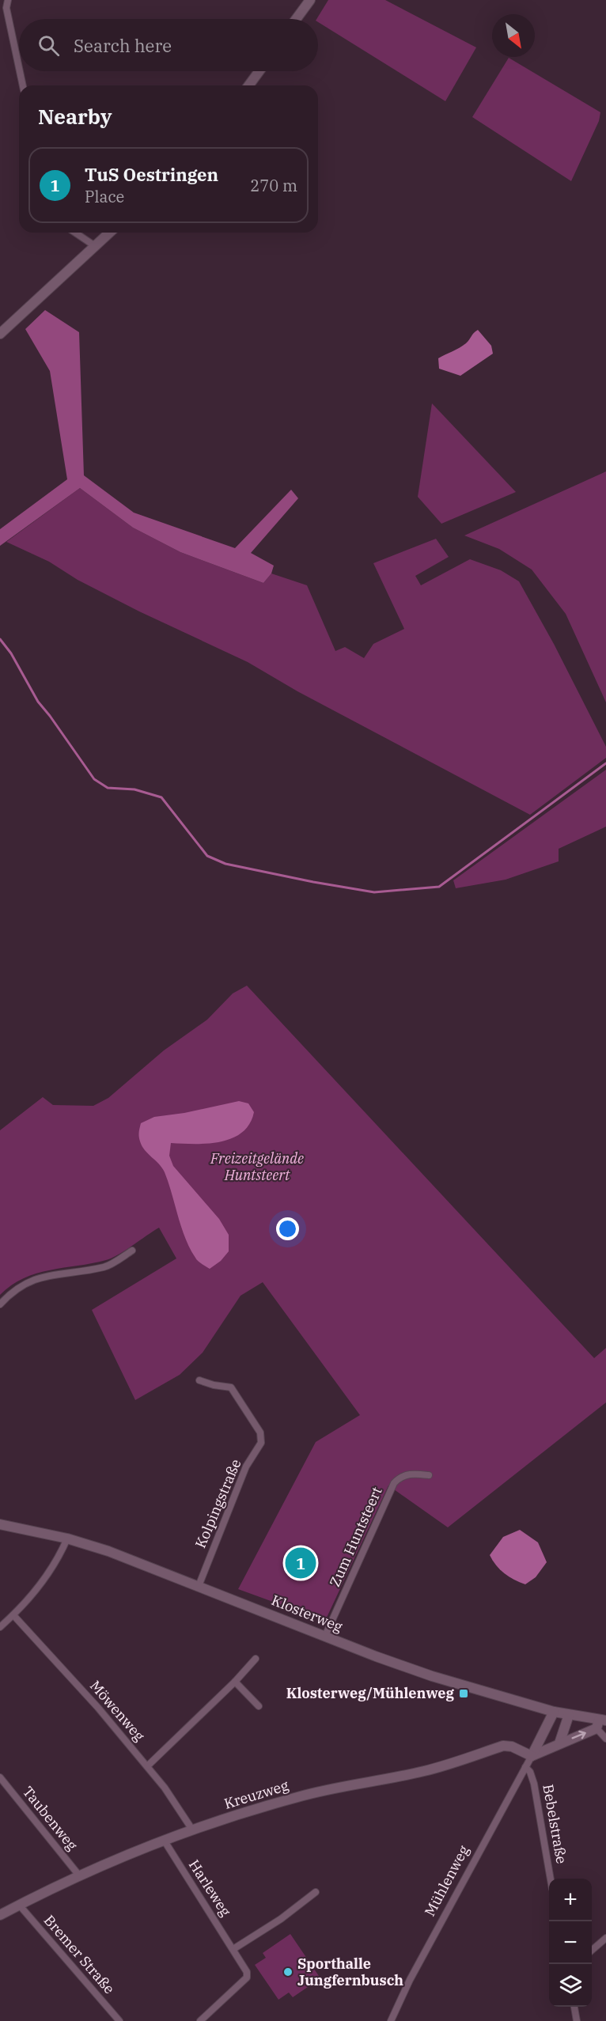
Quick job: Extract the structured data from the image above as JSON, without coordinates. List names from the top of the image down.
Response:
{
  "streets": {
    "street": [
      "Kolpingstraße",
      "Zum Huntsteert",
      "Klosterweg",
      "Möwenweg",
      "Kreuzweg",
      "Taubenweg",
      "Bebelstraße",
      "Mühlenweg",
      "Harleweg",
      "Bremer Straße"
    ]
  },
  "crossings": [
    ["Kolpingstraße", "Klosterweg"],
    ["Zum Huntsteert", "Klosterweg"],
    ["Klosterweg", "Mühlenweg"],
    ["Möwenweg", "Kreuzweg"],
    ["Kreuzweg", "Taubenweg"],
    ["Kreuzweg", "Mühlenweg"],
    ["Kreuzweg", "Harleweg"],
    ["Kreuzweg", "Bremer Straße"],
    ["Bebelstraße", "Mühlenweg"]
  ],
  "parks": ["Freizeitgelände Huntsteert"],
  "places": {
    "transit": ["Klosterweg/Mühlenweg"],
    "other": ["Sporthalle Jungfernbusch"]
  },
  "north": "bottom right",
  "page": {
    "search": "Search here",
    "heading": "Nearby",
    "list": [
      {
        "mark": "1",
        "name": "TuS Oestringen",
        "note": "Place",
        "value": "270 m"
      }
    ],
    "pins": "1",
    "map_buttons": ["+", "−"]
  }
}
